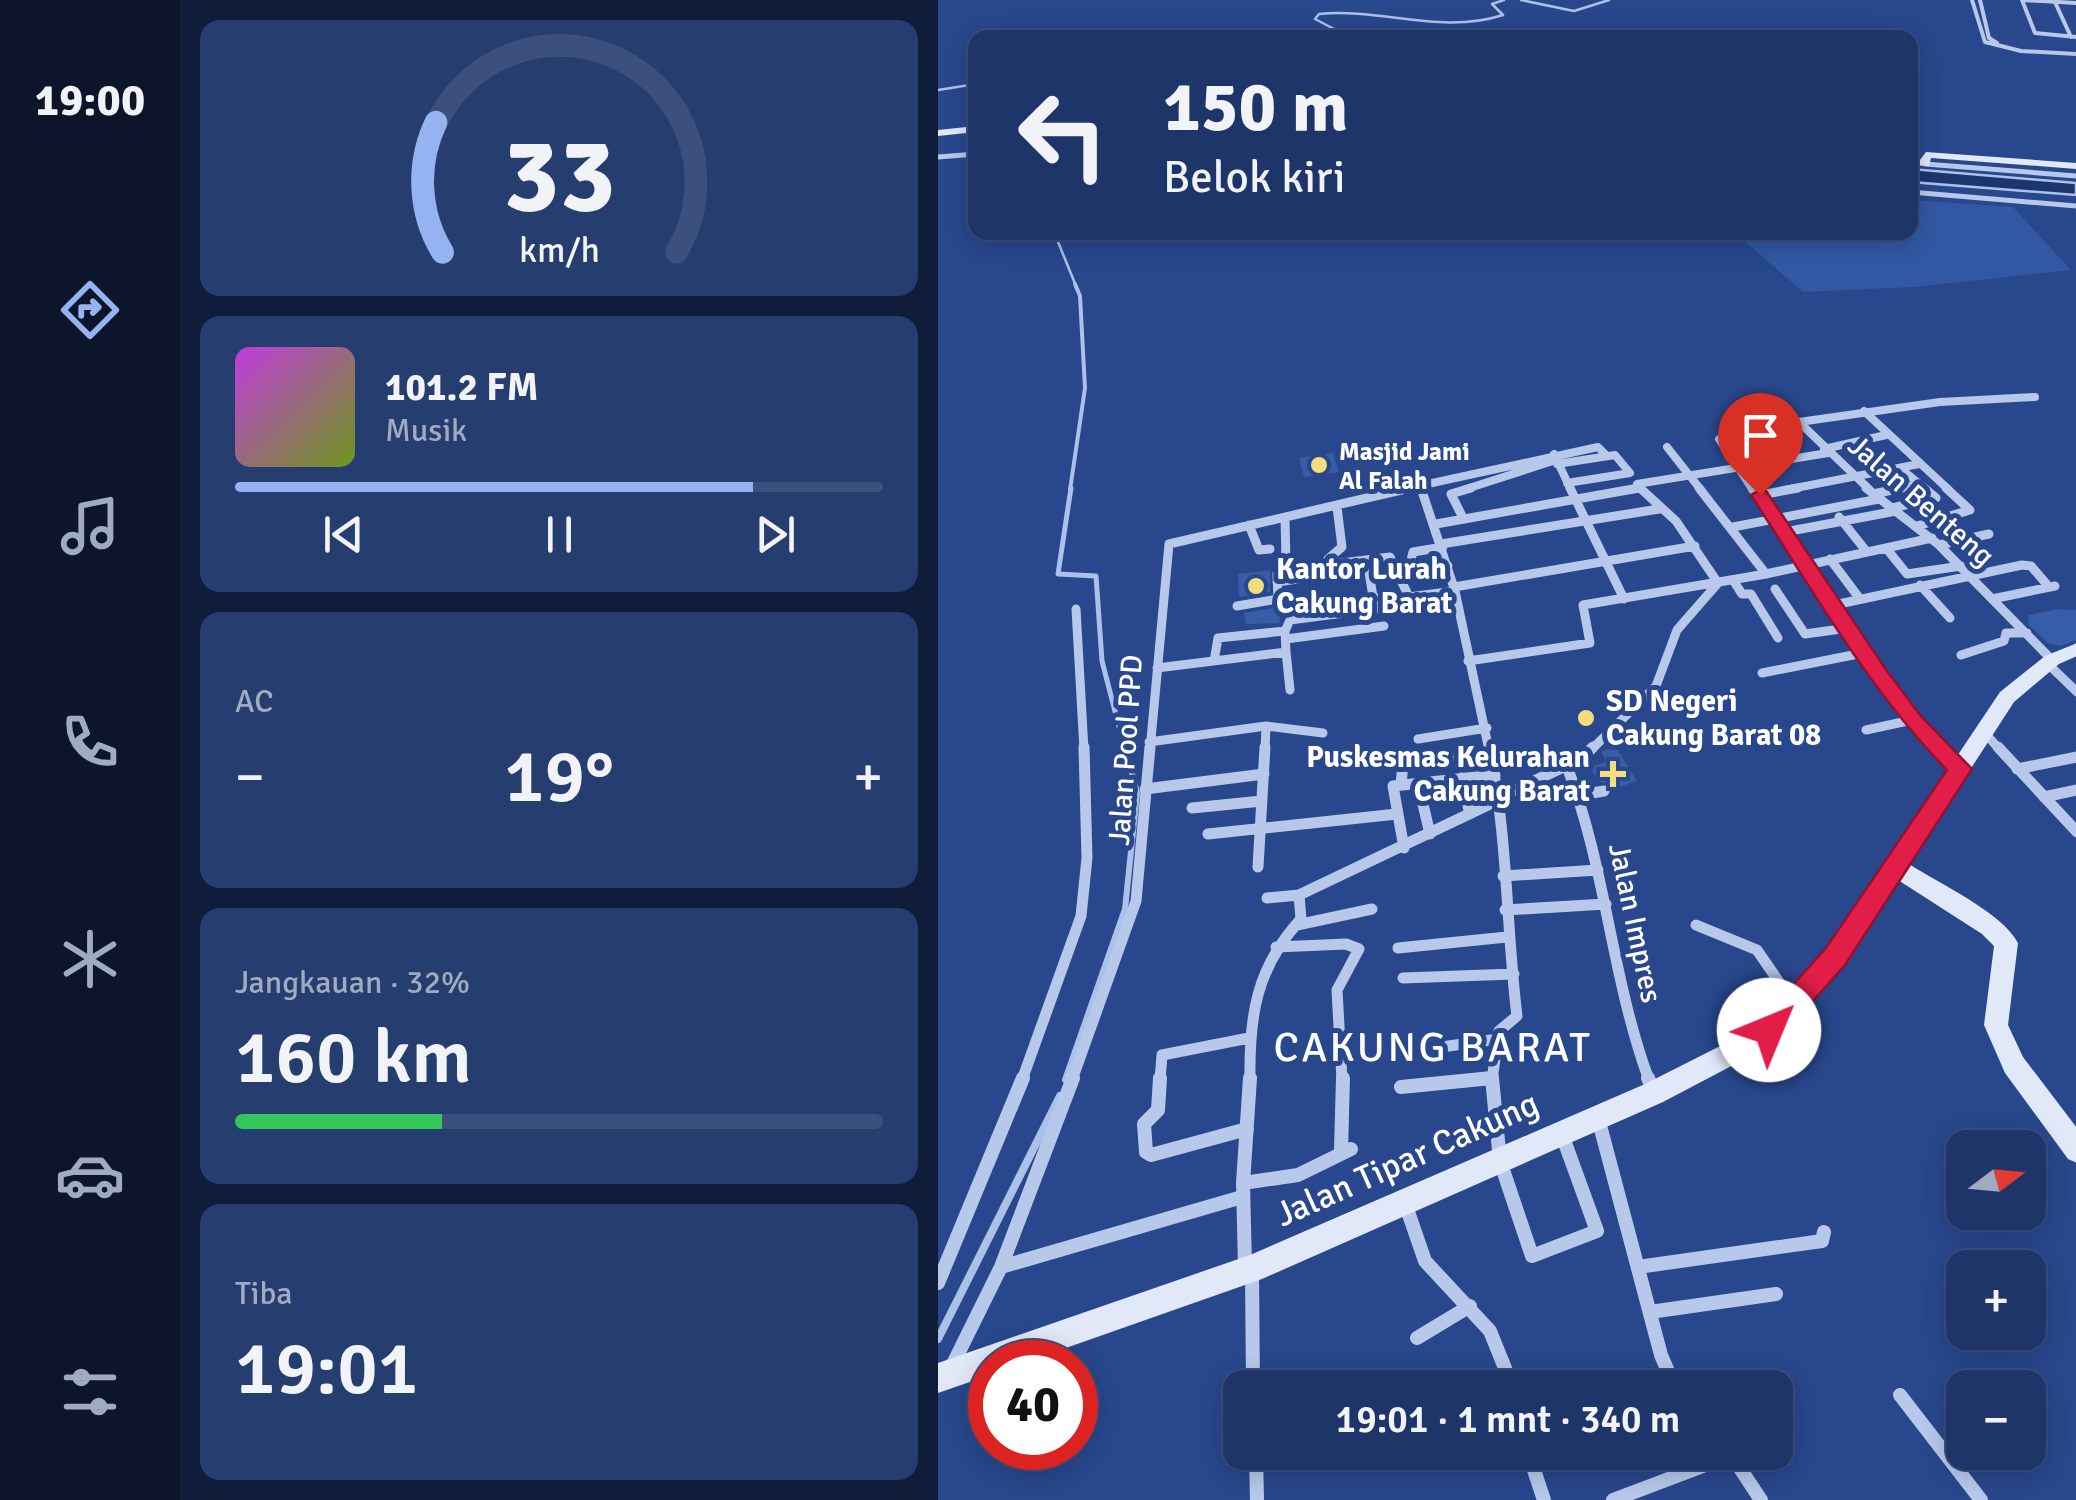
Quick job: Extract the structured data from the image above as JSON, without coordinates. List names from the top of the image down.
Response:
{
  "streets": {
    "street": [
      "Jalan Benteng",
      "Jalan Pool PPD",
      "Jalan Impres",
      "Jalan Tipar Cakung"
    ]
  },
  "crossings": [
    ["Jalan Benteng", "Jalan Tipar Cakung"],
    ["Jalan Pool PPD", "Jalan Tipar Cakung"],
    ["Jalan Impres", "Jalan Tipar Cakung"]
  ],
  "districts": ["CAKUNG BARAT"],
  "places": {
    "other": ["Masjid Jami Al Falah", "Kantor Lurah Cakung Barat", "SD Negeri Cakung Barat 08"],
    "health": ["Puskesmas Kelurahan Cakung Barat"]
  },
  "north": "right",
  "page": {
    "tabs": "19:00",
    "turn": ["150 m", "Belok kiri"],
    "song": ["101.2 FM", "Musik"],
    "tile": [
      "AC",
      ["Jangkauan · 32%", "160 km"],
      ["Tiba", "19:01"]
    ],
    "heat": ["−", "19°", "+"],
    "map_buttons": ["+", "−"],
    "limit": "40",
    "trip": "19:01 · 1 mnt · 340 m",
    "gauge": ["33", "km/h"]
  }
}
